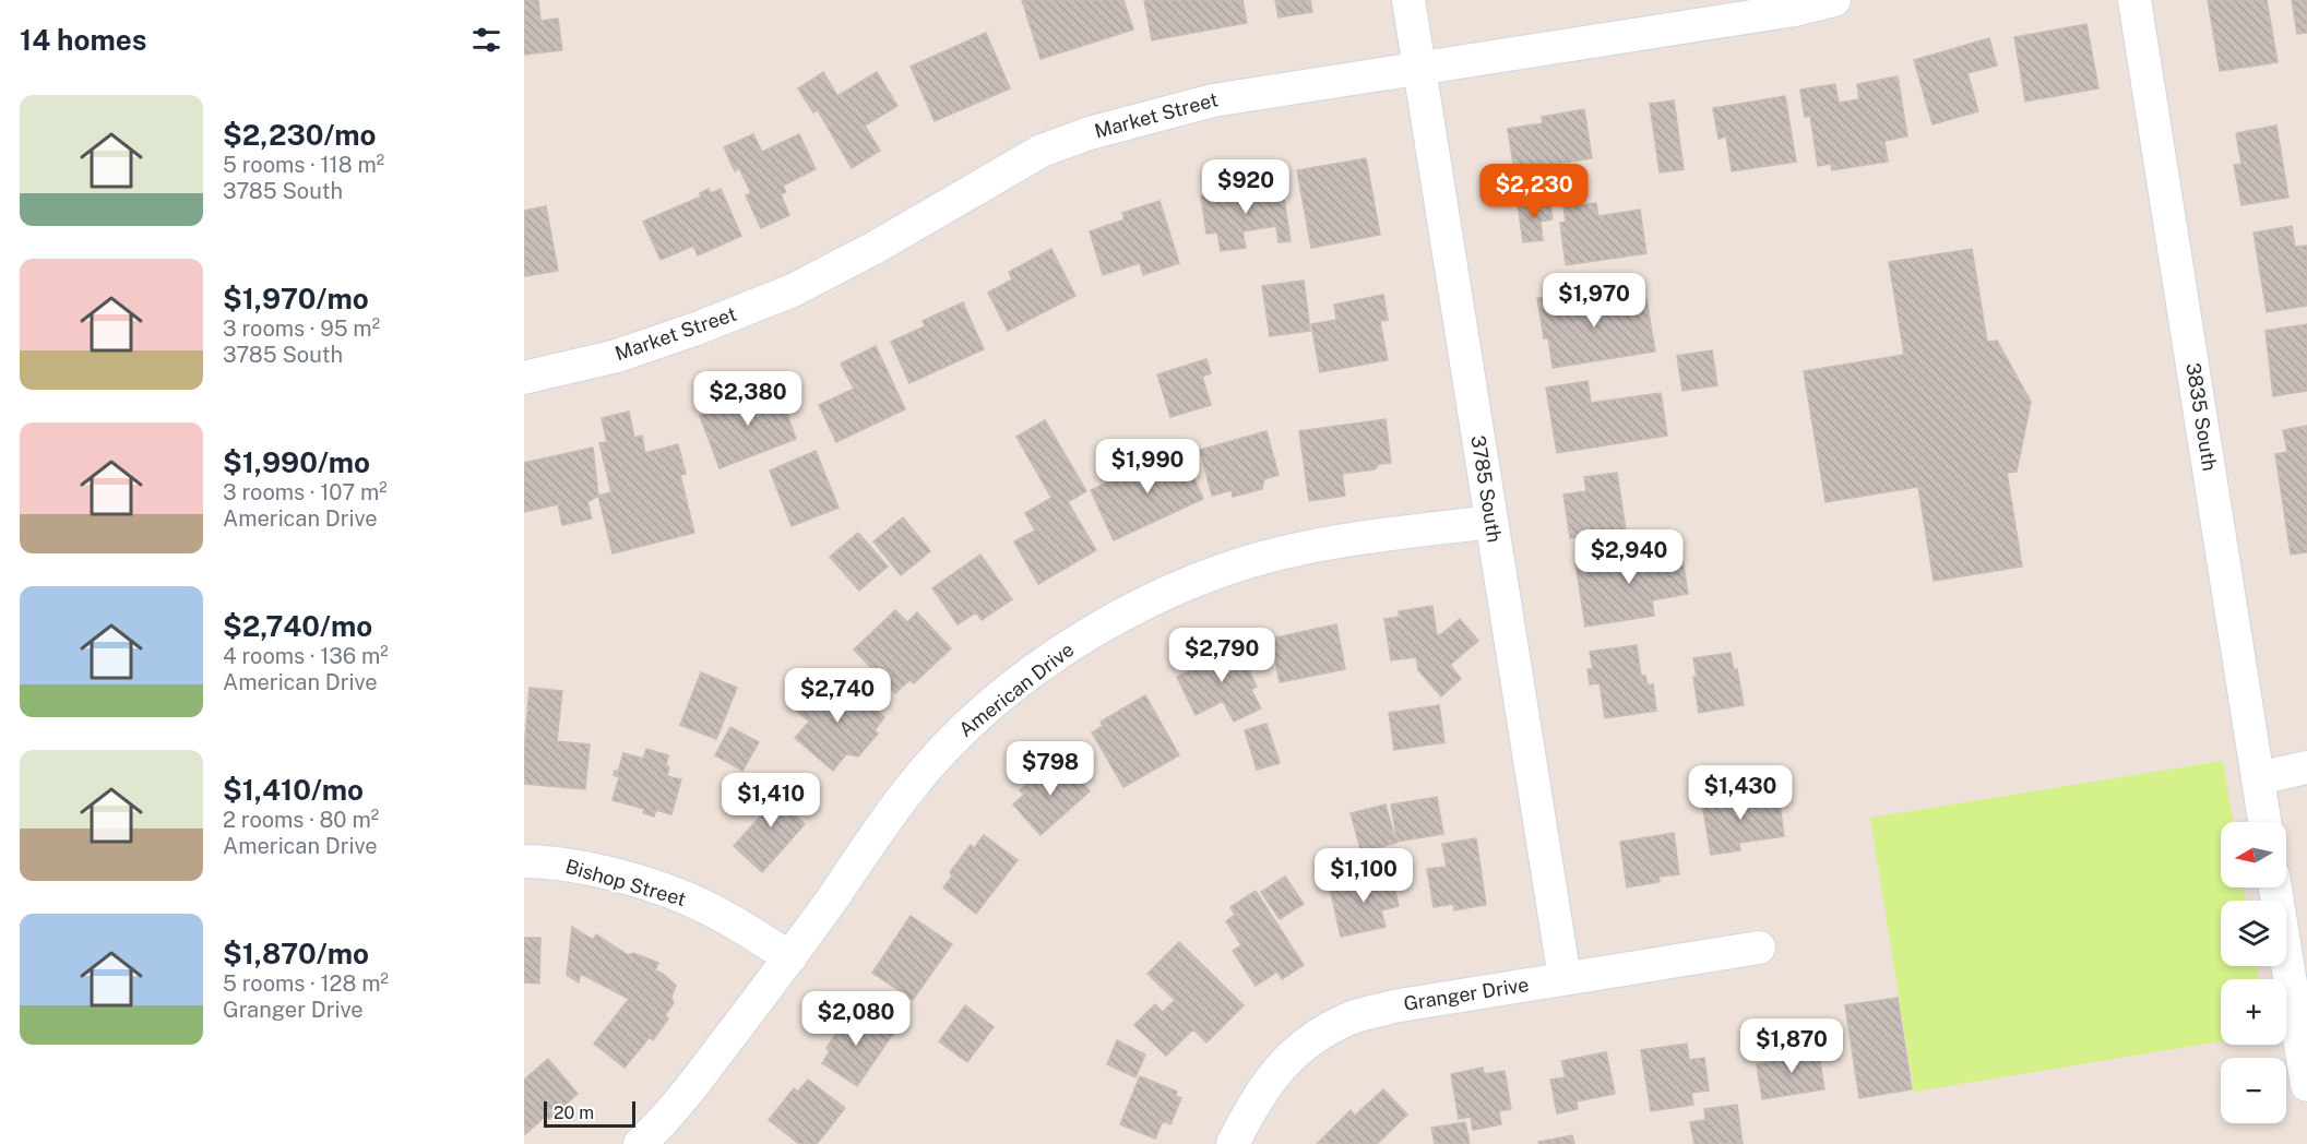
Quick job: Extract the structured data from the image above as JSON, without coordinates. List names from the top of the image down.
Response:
{
  "streets": {
    "street": [
      "Market Street",
      "3835 South",
      "3785 South",
      "American Drive",
      "Bishop Street",
      "Granger Drive"
    ]
  },
  "crossings": [
    ["Market Street", "3785 South"],
    ["3785 South", "American Drive"],
    ["3785 South", "Granger Drive"],
    ["American Drive", "Bishop Street"]
  ],
  "scale_bar": "20 m",
  "north": "left",
  "page": {
    "heading": "14 homes",
    "list": [
      {
        "name": "$2,230/mo",
        "note": "5 rooms · 118 m² · 3785 South"
      },
      {
        "name": "$1,970/mo",
        "note": "3 rooms · 95 m² · 3785 South"
      },
      {
        "name": "$1,990/mo",
        "note": "3 rooms · 107 m² · American Drive"
      },
      {
        "name": "$2,740/mo",
        "note": "4 rooms · 136 m² · American Drive"
      },
      {
        "name": "$1,410/mo",
        "note": "2 rooms · 80 m² · American Drive"
      },
      {
        "name": "$1,870/mo",
        "note": "5 rooms · 128 m² · Granger Drive"
      }
    ],
    "price": [
      "$920",
      "$2,230",
      "$1,970",
      "$2,380",
      "$1,990",
      "$2,940",
      "$2,790",
      "$2,740",
      "$798",
      "$1,430",
      "$1,410",
      "$1,100",
      "$2,080",
      "$1,870"
    ],
    "map_buttons": ["+", "−"],
    "scale": "20 m"
  }
}
